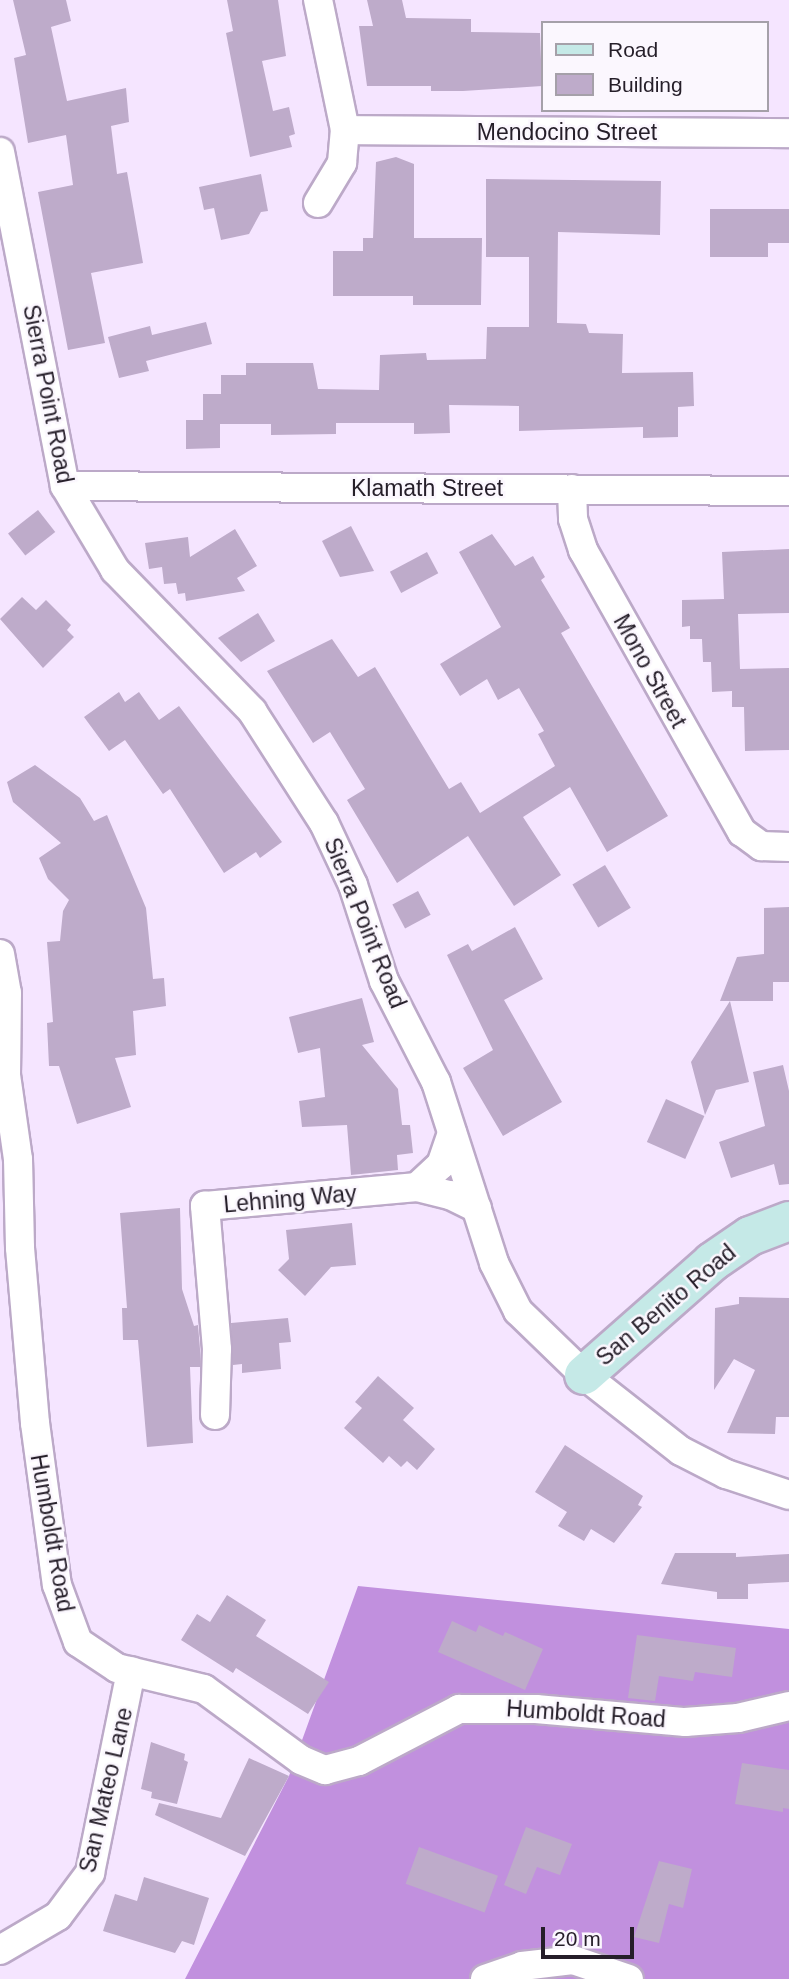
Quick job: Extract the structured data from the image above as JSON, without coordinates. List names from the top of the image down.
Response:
{
  "streets": {
    "street": [
      "Mendocino Street",
      "Sierra Point Road",
      "Klamath Street",
      "Mono Street",
      "Lehning Way",
      "San Benito Road",
      "Humboldt Road",
      "San Mateo Lane"
    ]
  },
  "crossings": [
    ["Sierra Point Road", "Klamath Street"],
    ["Sierra Point Road", "Lehning Way"],
    ["Sierra Point Road", "San Benito Road"],
    ["Klamath Street", "Mono Street"],
    ["Humboldt Road", "San Mateo Lane"]
  ],
  "legend": ["Road", "Building"],
  "scale_bar": "20 m"
}
